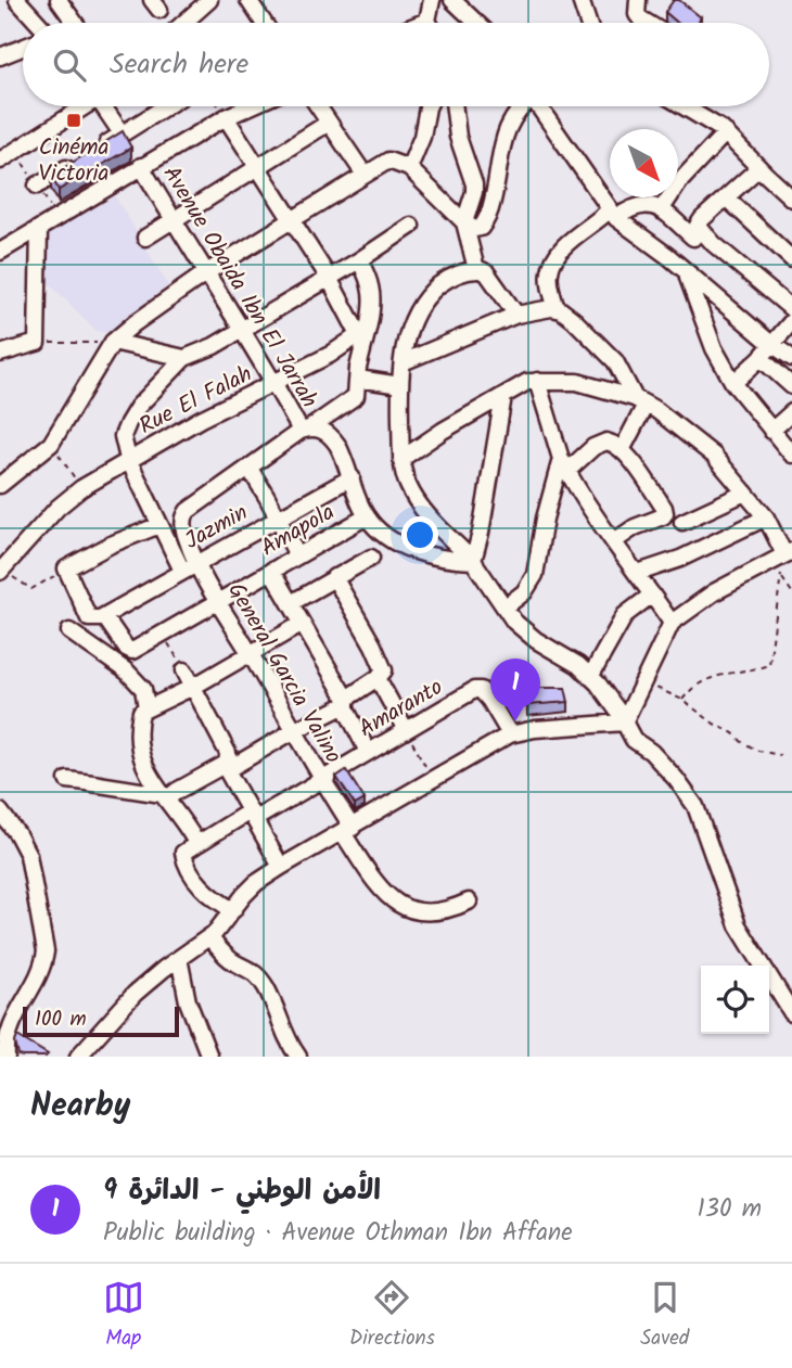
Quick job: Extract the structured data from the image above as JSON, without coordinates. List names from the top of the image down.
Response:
{
  "streets": {
    "street": [
      "Avenue Obaida Ibn El Jarrah",
      "Rue El Falah",
      "Jazmin",
      "Amapola",
      "General Garcia Valino",
      "Amaranto"
    ]
  },
  "crossings": [
    ["Avenue Obaida Ibn El Jarrah", "Rue El Falah"],
    ["Avenue Obaida Ibn El Jarrah", "Jazmin"],
    ["Avenue Obaida Ibn El Jarrah", "Amapola"],
    ["Jazmin", "Amapola"],
    ["Jazmin", "General Garcia Valino"],
    ["Amapola", "General Garcia Valino"],
    ["General Garcia Valino", "Amaranto"]
  ],
  "places": {
    "transit": ["Cinéma Victoria"]
  },
  "scale_bar": "100 m",
  "north": "bottom right",
  "page": {
    "search": "Search here",
    "pins": "1",
    "scale": "100 m",
    "heading": "Nearby",
    "list": [
      {
        "mark": "1",
        "name": "الأمن الوطني - الدائرة 9",
        "note": "Public building · Avenue Othman Ibn Affane",
        "value": "130 m"
      }
    ],
    "nav": ["Map", "Directions", "Saved"]
  }
}
